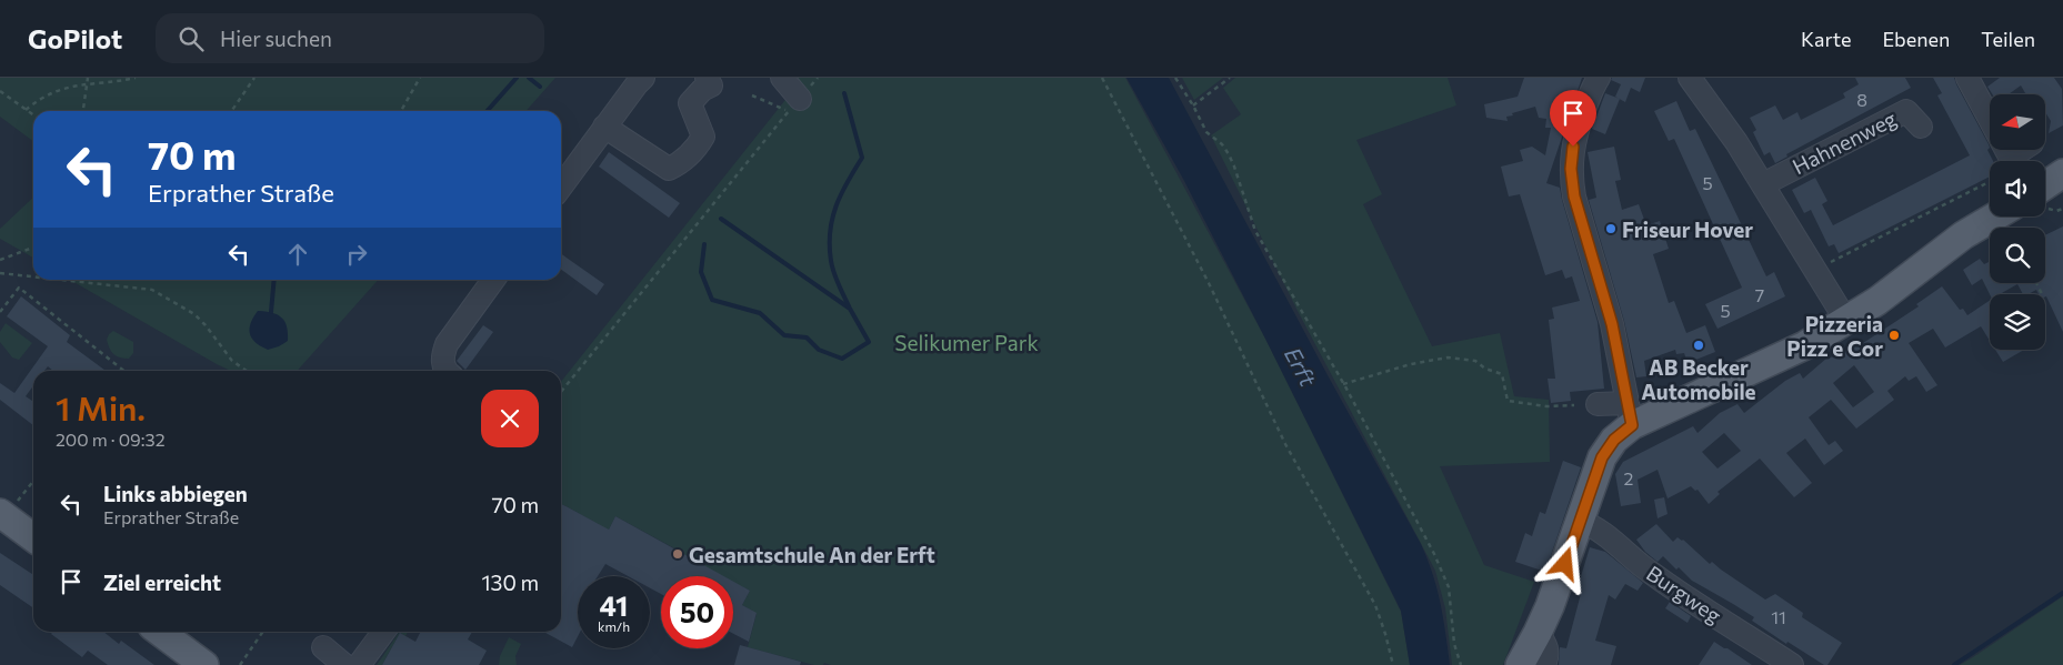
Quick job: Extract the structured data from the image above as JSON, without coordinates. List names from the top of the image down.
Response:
{
  "streets": {
    "street": ["Hahnenweg", "Burgweg"]
  },
  "water": ["Erft"],
  "parks": ["Selikumer Park"],
  "places": [
    "Friseur Hover",
    "Pizzeria Pizz e Cor",
    "AB Becker Automobile",
    "Gesamtschule An der Erft"
  ],
  "house_numbers": [
    "8",
    "5",
    "7",
    "5",
    "2",
    "11"
  ],
  "north": "left",
  "page": {
    "header": "GoPilot",
    "search": "Hier suchen",
    "nav": ["Karte", "Ebenen", "Teilen"],
    "turn": ["70 m", "Erprather Straße"],
    "heading": ["1 Min.", "200 m · 09:32"],
    "list": [
      {
        "name": "Links abbiegen",
        "note": "Erprather Straße",
        "value": "70 m"
      },
      {
        "name": "Ziel erreicht",
        "value": "130 m"
      }
    ],
    "speed": "41 km/h",
    "limit": "50"
  }
}
